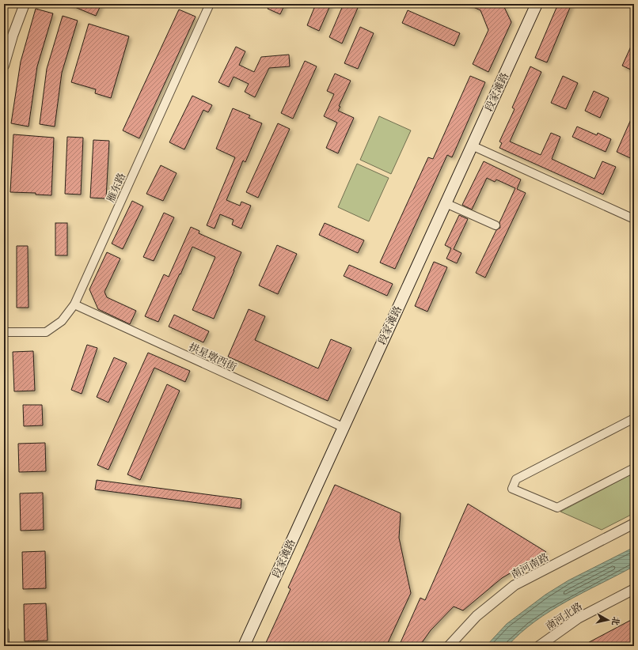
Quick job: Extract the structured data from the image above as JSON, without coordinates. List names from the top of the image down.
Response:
{
  "streets": {
    "main road": ["段家滩路"],
    "street": [
      "雁东路",
      "拱星墩西街",
      "南河南路",
      "南河北路"
    ]
  },
  "crossings": [
    ["段家滩路", "拱星墩西街"],
    ["雁东路", "拱星墩西街"]
  ],
  "north": "right"
}
